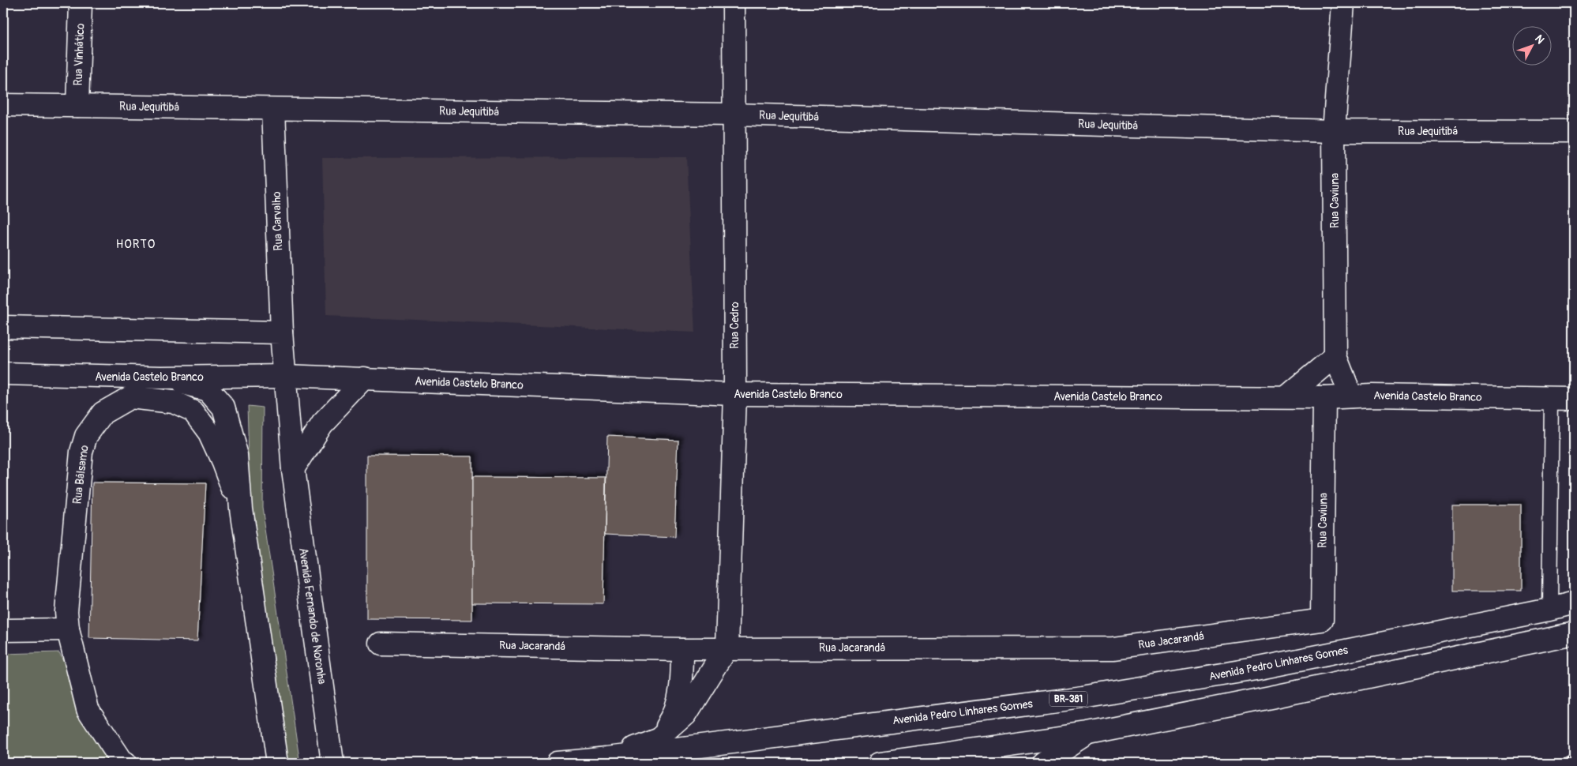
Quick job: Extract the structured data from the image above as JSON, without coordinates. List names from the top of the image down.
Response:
{
  "streets": {
    "main road": [
      "Rua Vinhático",
      "Rua Jequitibá",
      "Rua Caviuna",
      "Rua Carvalho",
      "Rua Cedro",
      "Avenida Castelo Branco",
      "Rua Bálsamo",
      "Avenida Fernando de Noronha",
      "Rua Jacarandá",
      "Avenida Pedro Linhares Gomes",
      "BR-381"
    ]
  },
  "crossings": [
    ["Rua Vinhático", "Rua Jequitibá"],
    ["Rua Jequitibá", "Rua Caviuna"],
    ["Rua Jequitibá", "Rua Carvalho"],
    ["Rua Jequitibá", "Rua Cedro"],
    ["Rua Caviuna", "Avenida Castelo Branco"],
    ["Rua Caviuna", "Rua Jacarandá"],
    ["Rua Carvalho", "Avenida Castelo Branco"],
    ["Rua Carvalho", "Avenida Fernando de Noronha"],
    ["Rua Cedro", "Avenida Castelo Branco"],
    ["Rua Cedro", "Rua Jacarandá"],
    ["Avenida Castelo Branco", "Avenida Fernando de Noronha"]
  ],
  "districts": ["HORTO"],
  "north": "top right"
}
